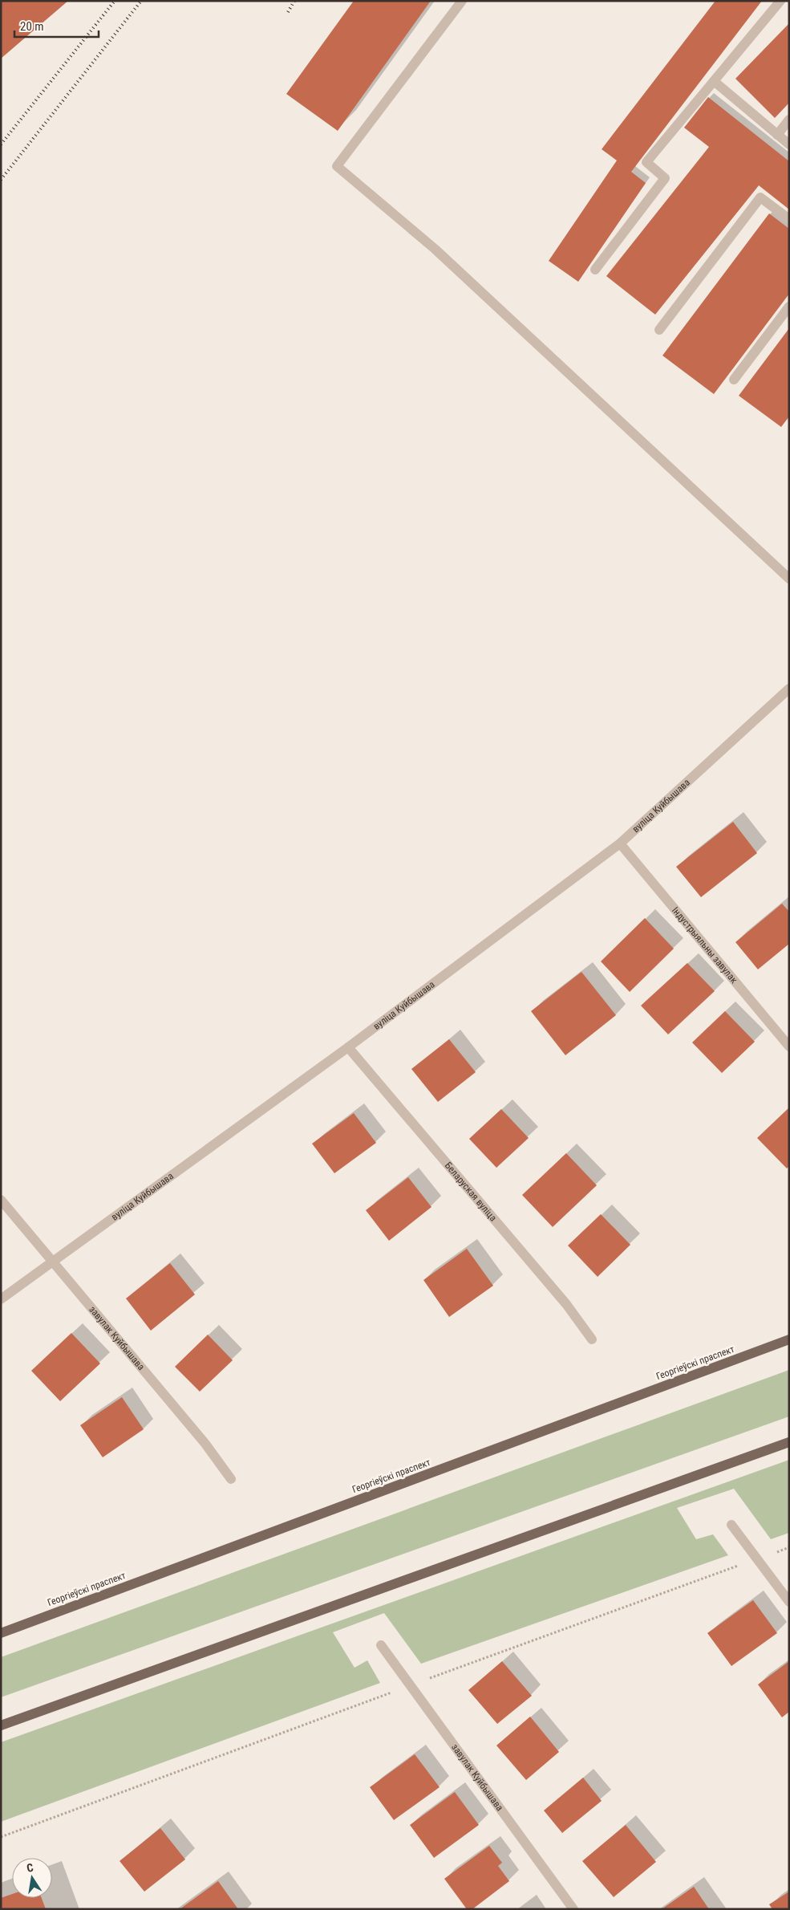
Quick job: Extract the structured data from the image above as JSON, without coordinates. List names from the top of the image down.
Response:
{
  "streets": {
    "main road": ["Георгіеўскі праспект"],
    "street": [
      "вуліца Куйбышава",
      "Індустрыяльны завулак",
      "Беларуская вуліца",
      "завулак Куйбышава"
    ]
  },
  "crossings": [
    ["вуліца Куйбышава", "Індустрыяльны завулак"],
    ["вуліца Куйбышава", "Беларуская вуліца"],
    ["вуліца Куйбышава", "завулак Куйбышава"]
  ],
  "scale_bar": "20 m",
  "north": "top"
}
